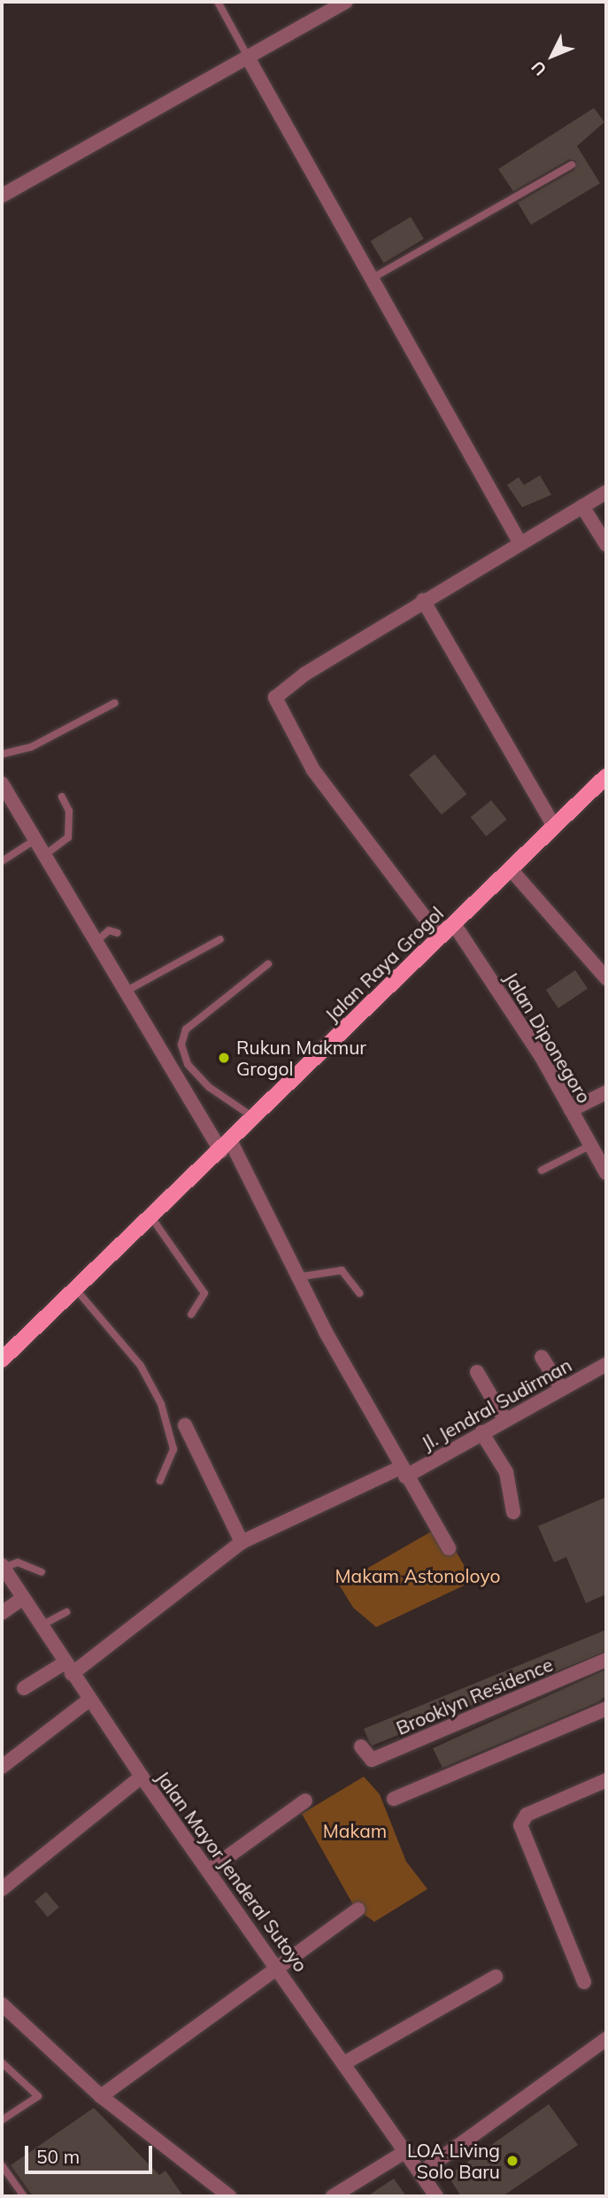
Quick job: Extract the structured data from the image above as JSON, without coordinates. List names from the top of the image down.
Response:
{
  "streets": {
    "main road": ["Jalan Raya Grogol"],
    "street": [
      "Jalan Diponegoro",
      "Jl. Jendral Sudirman",
      "Brooklyn Residence",
      "Jalan Mayor Jenderal Sutoyo"
    ]
  },
  "crossings": [
    ["Jalan Raya Grogol", "Jalan Diponegoro"],
    ["Jl. Jendral Sudirman", "Jalan Mayor Jenderal Sutoyo"]
  ],
  "parks": ["Makam Astonoloyo", "Makam"],
  "places": ["Rukun Makmur Grogol", "LOA Living Solo Baru"],
  "scale_bar": "50 m",
  "north": "bottom left"
}
